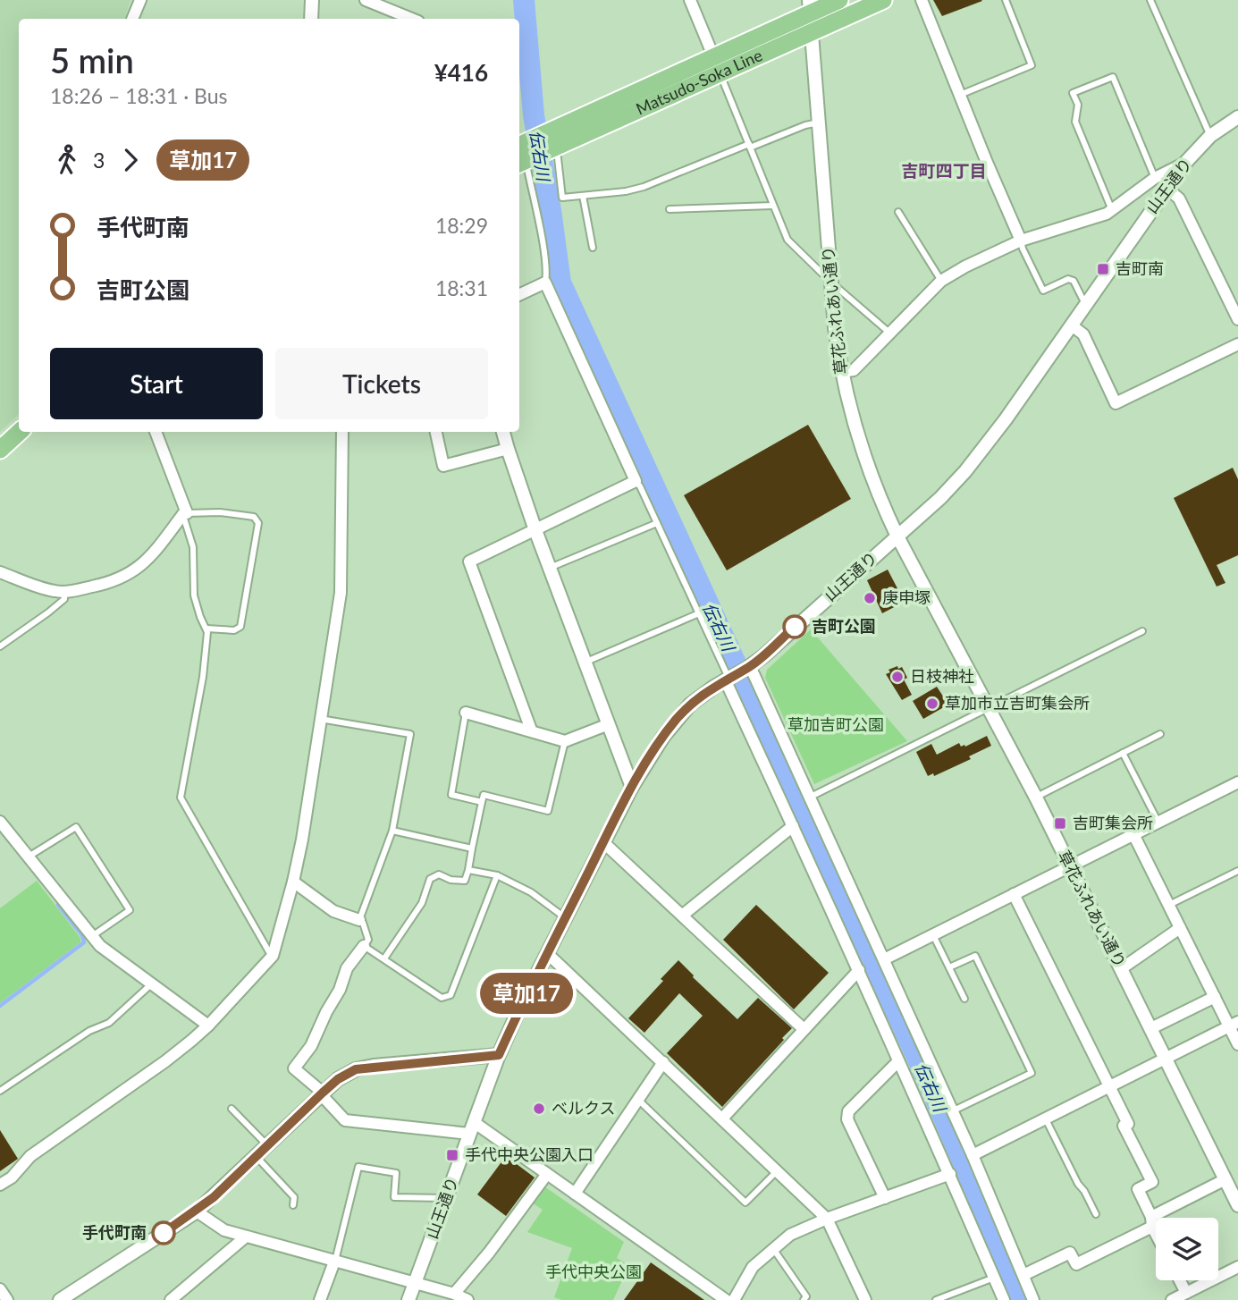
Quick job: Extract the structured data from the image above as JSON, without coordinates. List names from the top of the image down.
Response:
{
  "streets": {
    "main road": ["Matsudo-Soka Line"],
    "street": ["山王通り", "草花ふれあい通り"]
  },
  "crossings": [
    ["Matsudo-Soka Line", "草花ふれあい通り"],
    ["山王通り", "草花ふれあい通り"]
  ],
  "districts": ["吉町四丁目"],
  "water": ["伝右川"],
  "parks": ["草加吉町公園", "手代中央公園"],
  "places": {
    "transit": ["吉町南", "吉町集会所", "手代中央公園入口"],
    "other": [
      "庚申塚",
      "吉町公園",
      "日枝神社",
      "草加市立吉町集会所",
      "ベルクス",
      "手代町南"
    ]
  },
  "lines": ["bus line 草加17"],
  "page": {
    "on_map": "草加17",
    "heading": ["5 min", "18:26 – 18:31 · Bus", "¥416"],
    "legs": ["3", "草加17"],
    "list": [
      {
        "name": "手代町南",
        "value": "18:29"
      },
      {
        "name": "吉町公園",
        "value": "18:31"
      }
    ],
    "buttons": ["Start", "Tickets"]
  }
}
